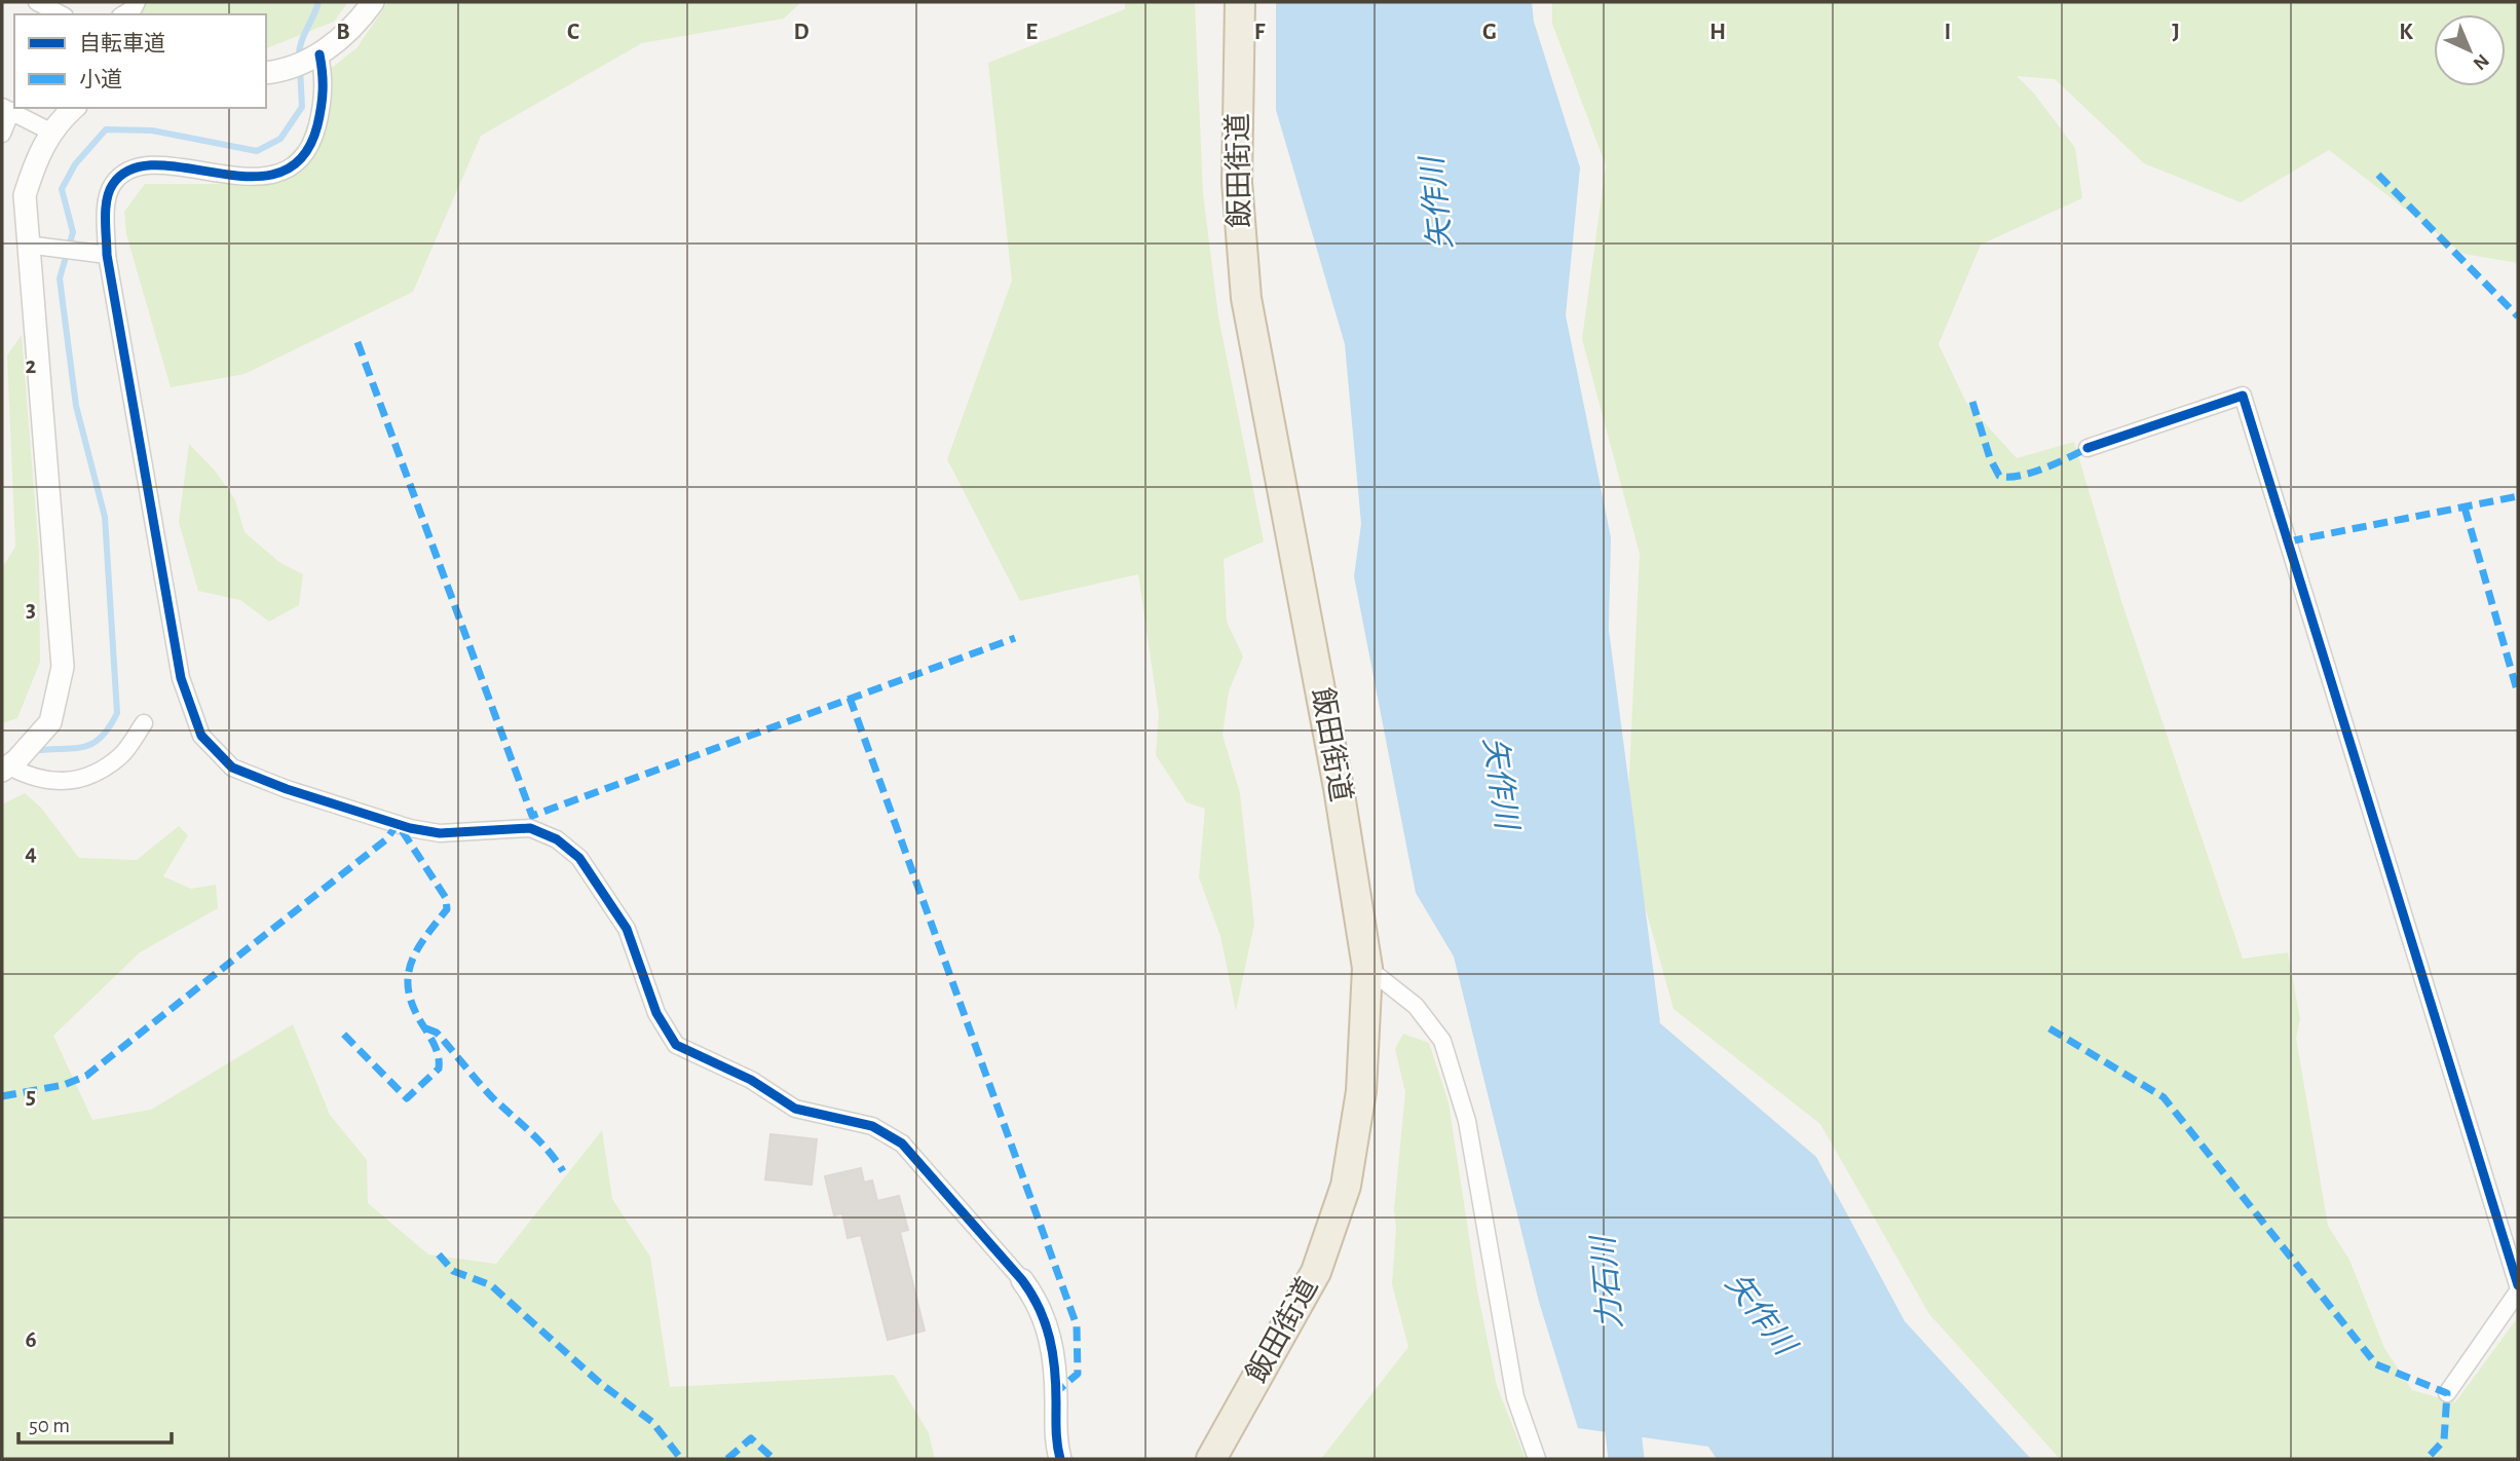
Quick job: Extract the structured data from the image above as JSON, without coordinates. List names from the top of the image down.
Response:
{
  "streets": {
    "highway": ["飯田街道"]
  },
  "water": ["矢作川", "力石川"],
  "legend": ["自転車道", "小道"],
  "scale_bar": "50 m",
  "north": "bottom right",
  "grid": {
    "columns": [
      "B",
      "C",
      "D",
      "E",
      "F",
      "G",
      "H",
      "I",
      "J",
      "K"
    ],
    "rows": [
      "2",
      "3",
      "4",
      "5",
      "6"
    ]
  }
}
